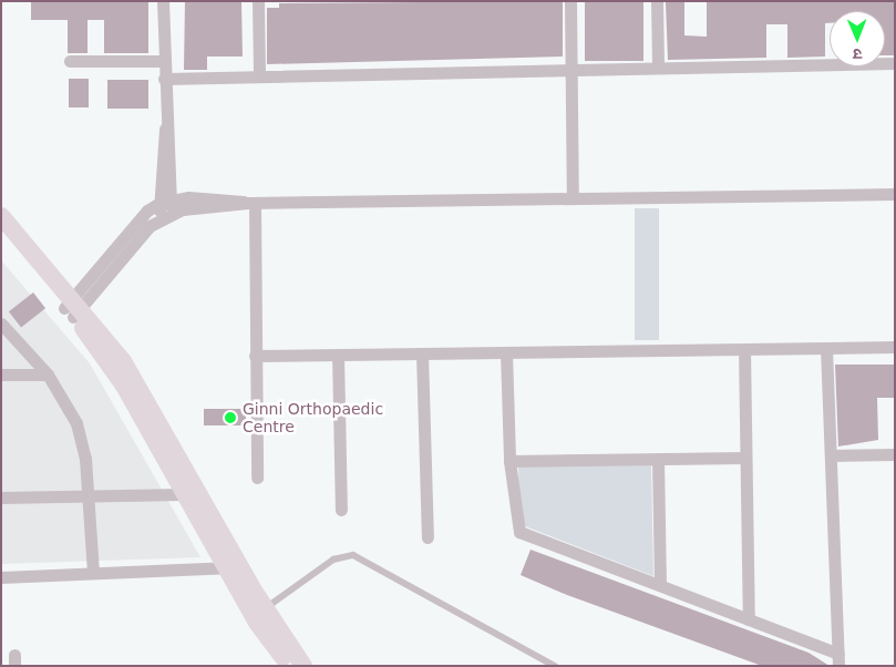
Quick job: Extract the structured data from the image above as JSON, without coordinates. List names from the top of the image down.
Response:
{
  "places": ["Ginni Orthopaedic Centre"],
  "north": "bottom"
}
